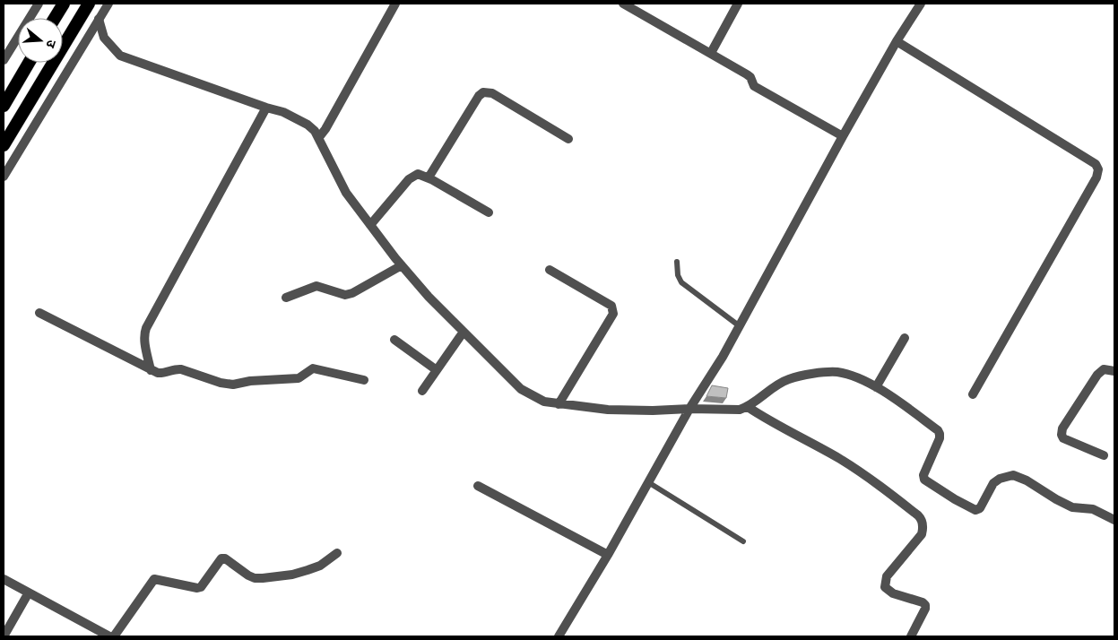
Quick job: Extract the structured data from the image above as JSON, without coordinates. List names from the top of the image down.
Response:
{
  "north": "right"
}
